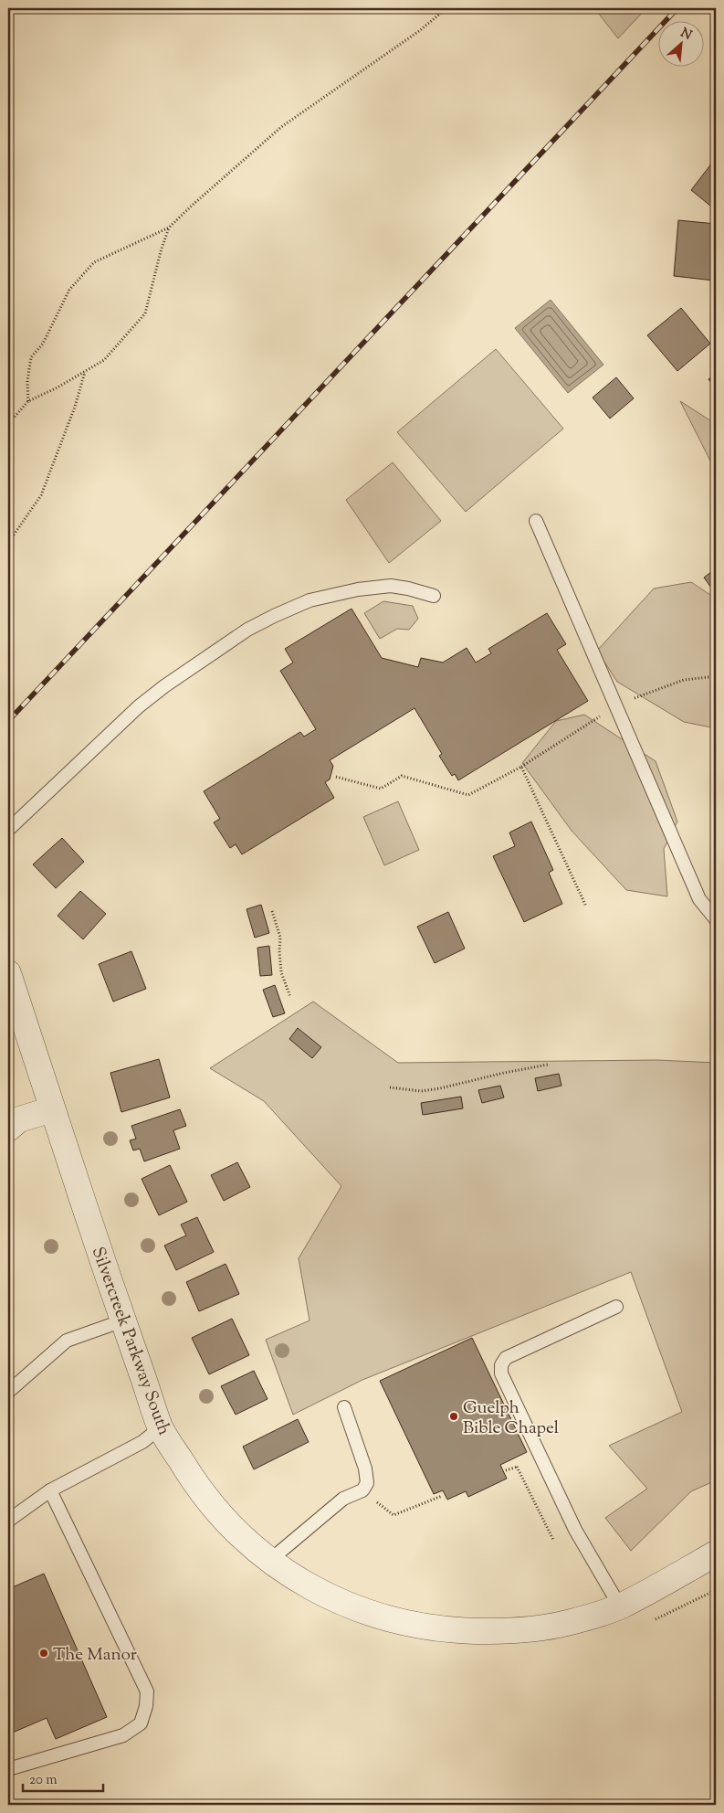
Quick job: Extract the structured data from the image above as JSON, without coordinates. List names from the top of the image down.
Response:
{
  "streets": {
    "street": ["Silvercreek Parkway South"]
  },
  "places": ["Guelph Bible Chapel", "The Manor"],
  "scale_bar": "20 m",
  "north": "top right"
}
